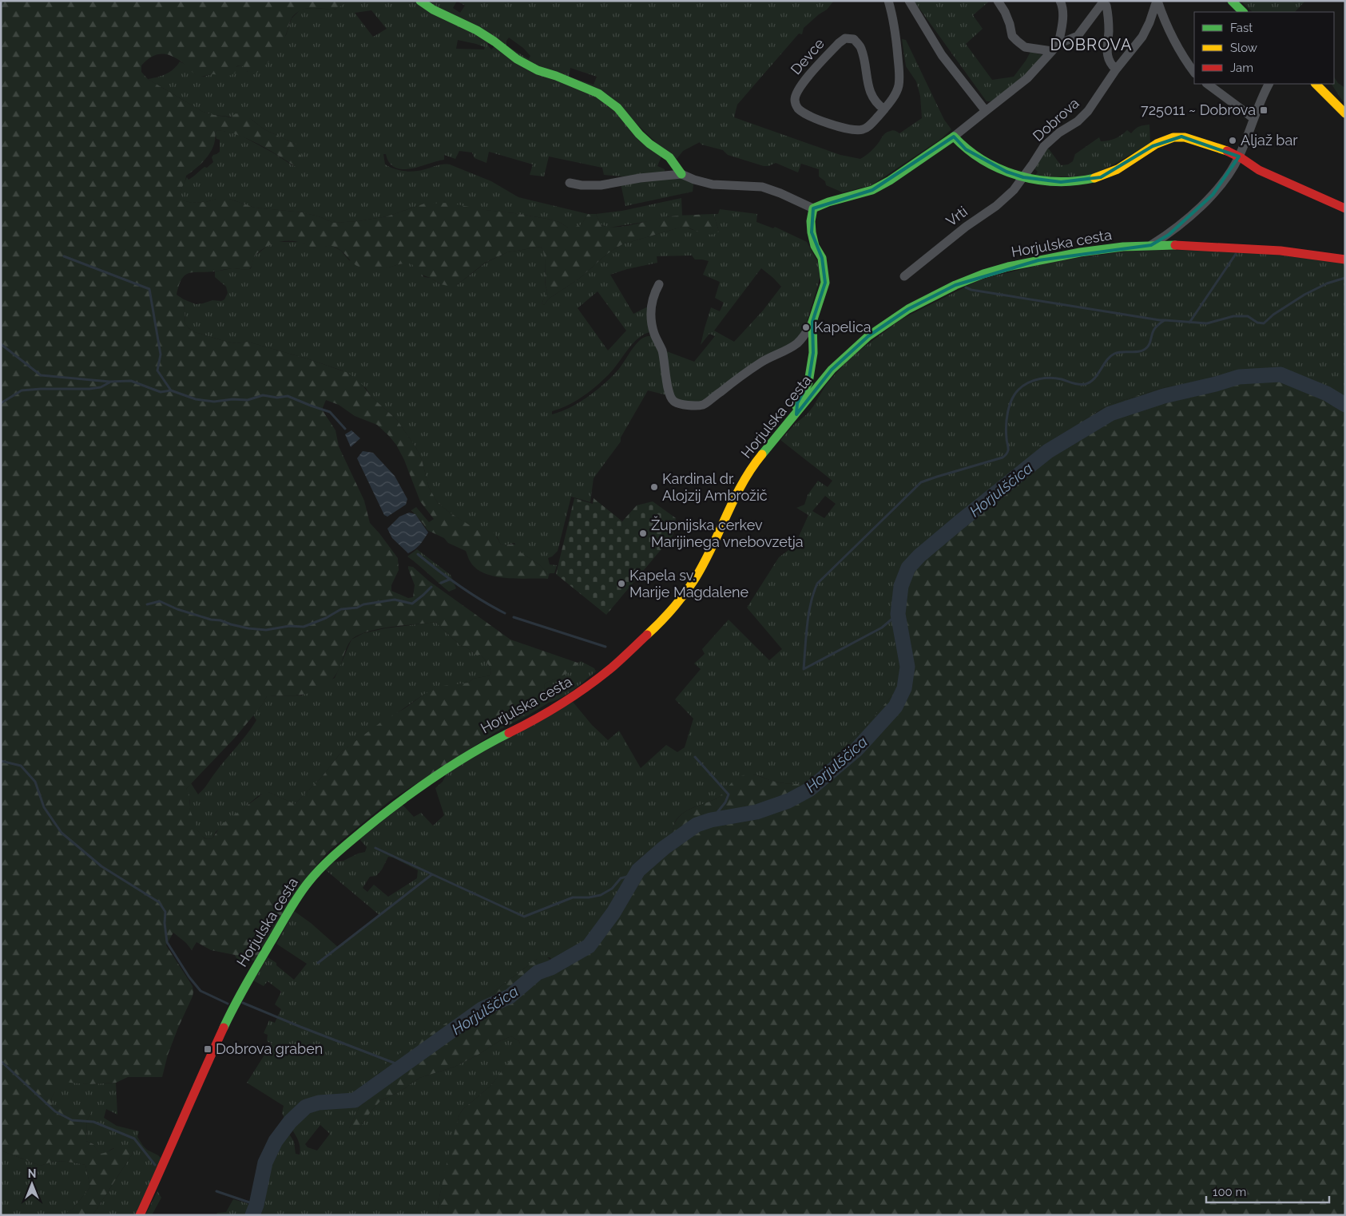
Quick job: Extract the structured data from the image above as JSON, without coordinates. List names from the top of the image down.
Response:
{
  "streets": {
    "street": [
      "Devce",
      "Dobrova",
      "Vrti",
      "Horjulska cesta"
    ]
  },
  "crossings": [
    ["Dobrova", "Vrti"]
  ],
  "districts": ["DOBROVA"],
  "water": ["Horjulščica"],
  "places": {
    "transit": ["725011 ~ Dobrova", "Dobrova graben"],
    "other": [
      "Aljaž bar",
      "Kapelica",
      "Kardinal dr. Alojzij Ambrožič",
      "Župnijska cerkev Marijinega vnebovzetja",
      "Kapela sv. Marije Magdalene"
    ]
  },
  "legend": ["Fast", "Slow", "Jam"],
  "scale_bar": "100 m",
  "north": "top"
}
